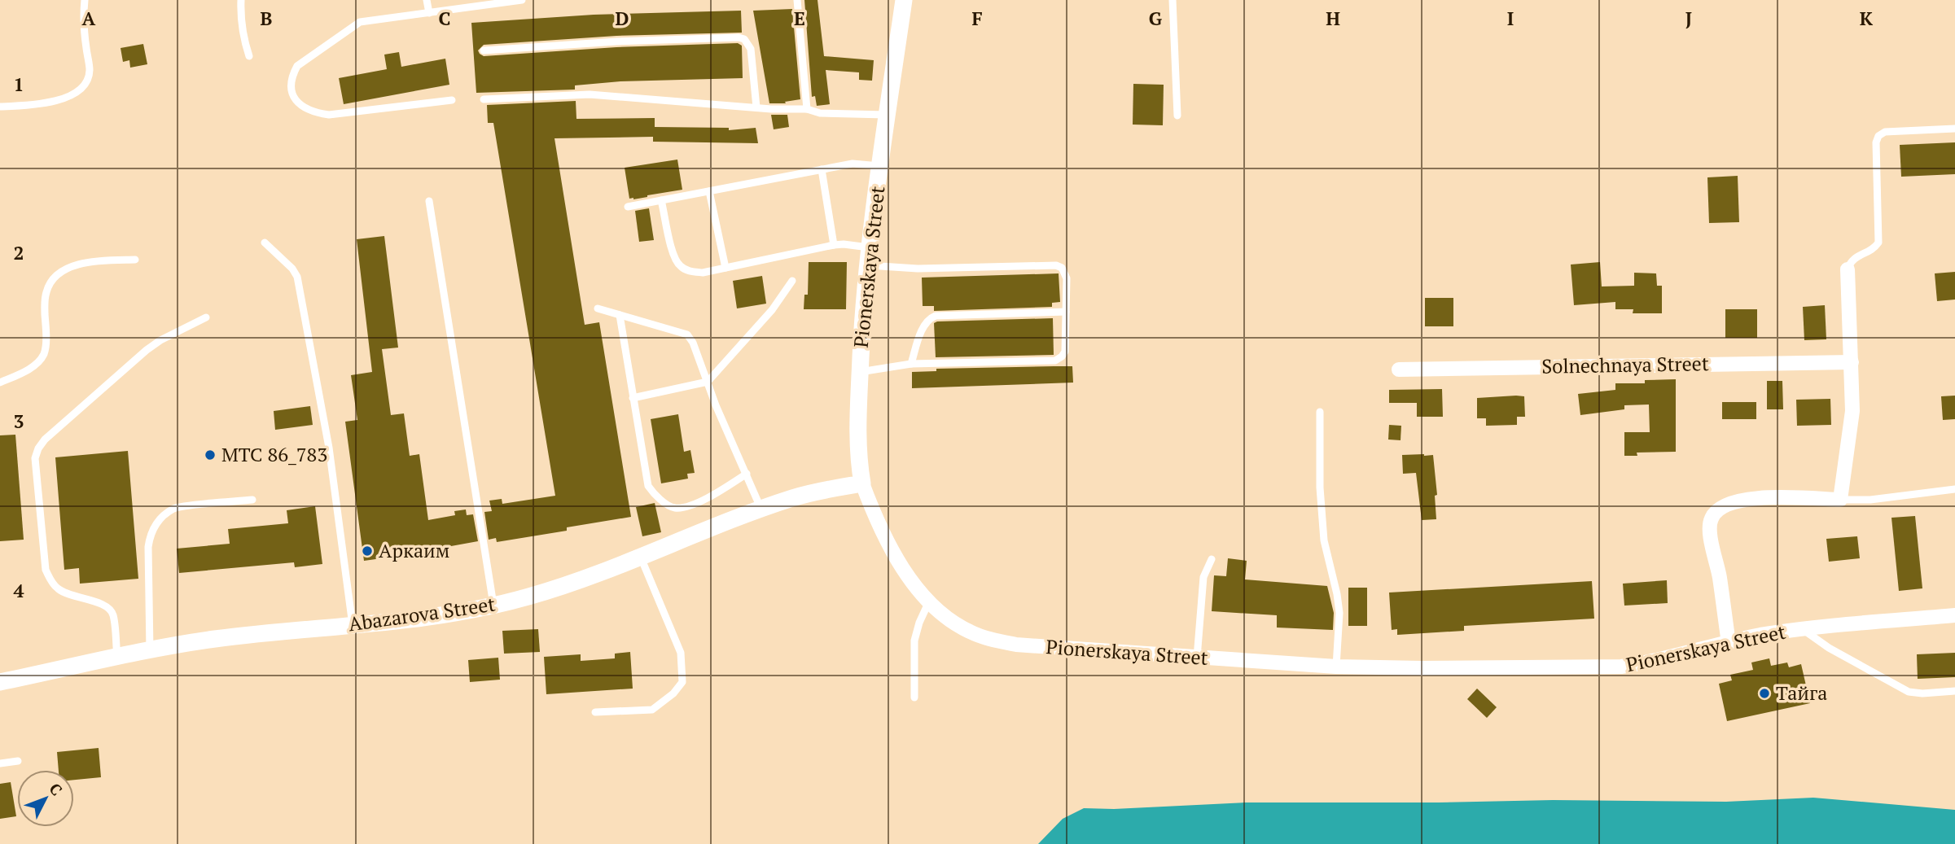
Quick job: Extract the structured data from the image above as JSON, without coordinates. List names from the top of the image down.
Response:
{
  "streets": {
    "street": ["Pionerskaya Street", "Solnechnaya Street", "Abazarova Street"]
  },
  "crossings": [
    ["Pionerskaya Street", "Abazarova Street"]
  ],
  "places": ["МТС 86_783", "Аркаим", "Тайга"],
  "north": "top right",
  "grid": {
    "columns": [
      "A",
      "B",
      "C",
      "D",
      "E",
      "F",
      "G",
      "H",
      "I",
      "J",
      "K"
    ],
    "rows": [
      "1",
      "2",
      "3",
      "4"
    ]
  }
}
